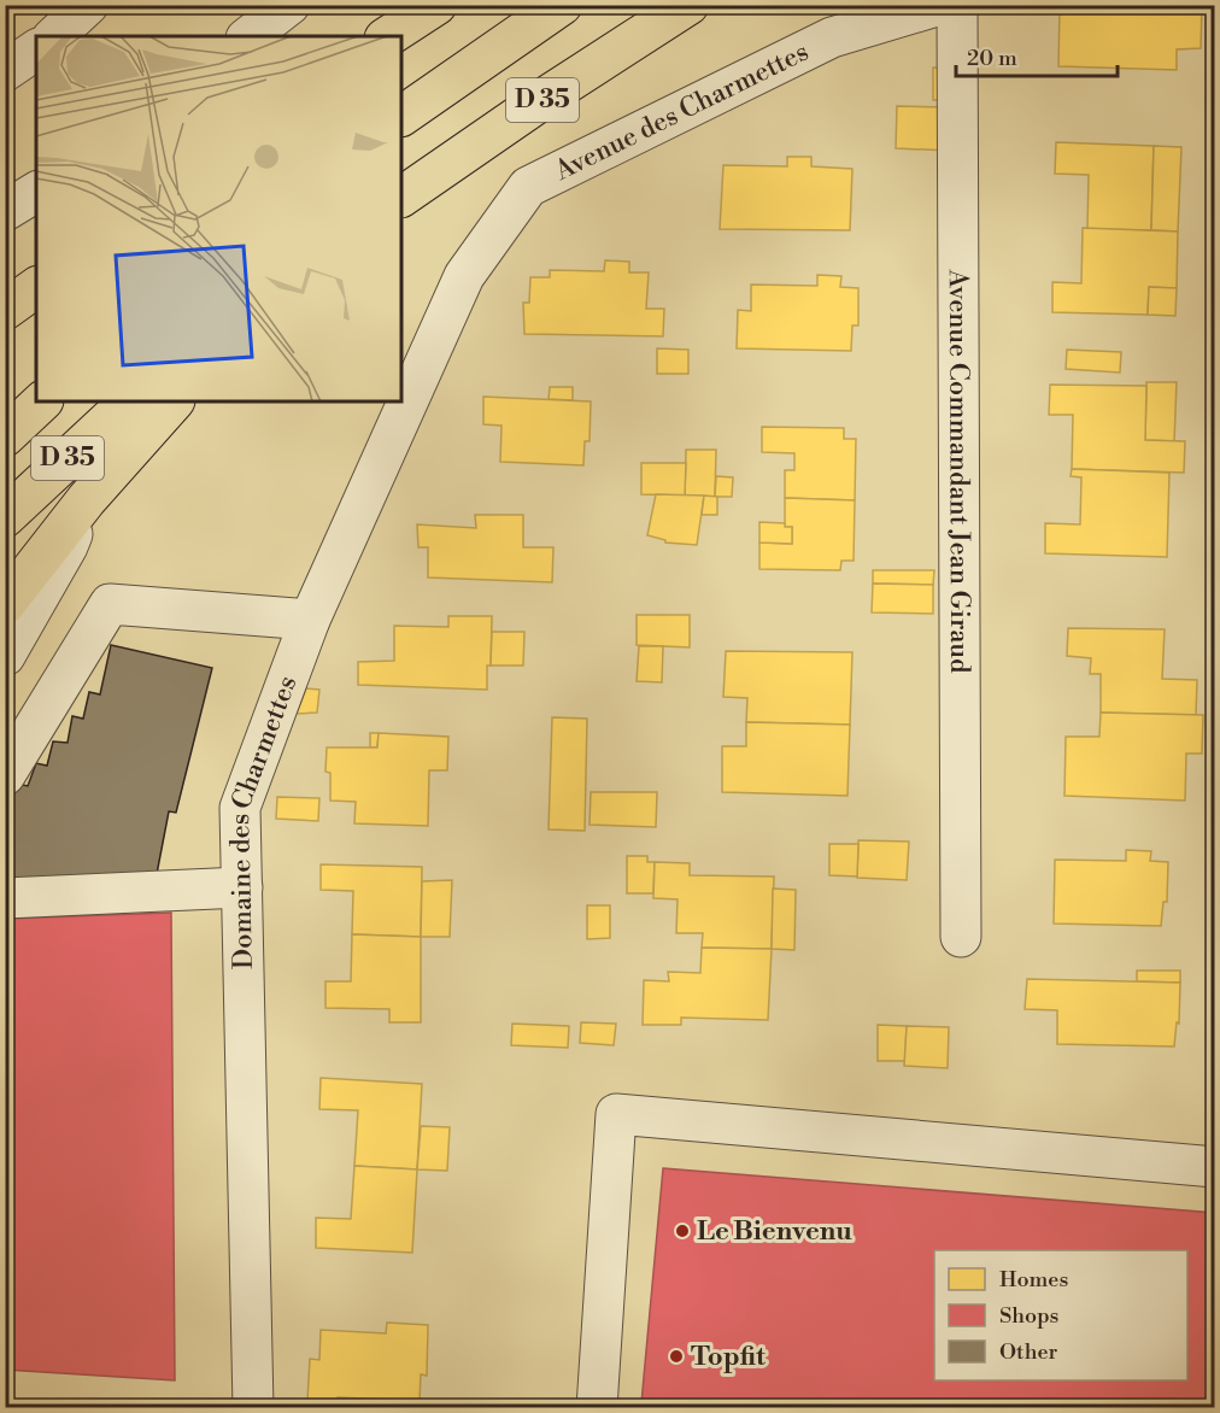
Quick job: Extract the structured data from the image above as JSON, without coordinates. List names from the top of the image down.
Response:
{
  "streets": {
    "main road": ["D 35"],
    "street": ["Avenue des Charmettes", "Avenue Commandant Jean Giraud", "Domaine des Charmettes"]
  },
  "crossings": [
    ["Avenue des Charmettes", "Domaine des Charmettes"]
  ],
  "places": ["Le Bienvenu", "Topfit"],
  "legend": ["Homes", "Shops", "Other"],
  "scale_bar": "20 m"
}
